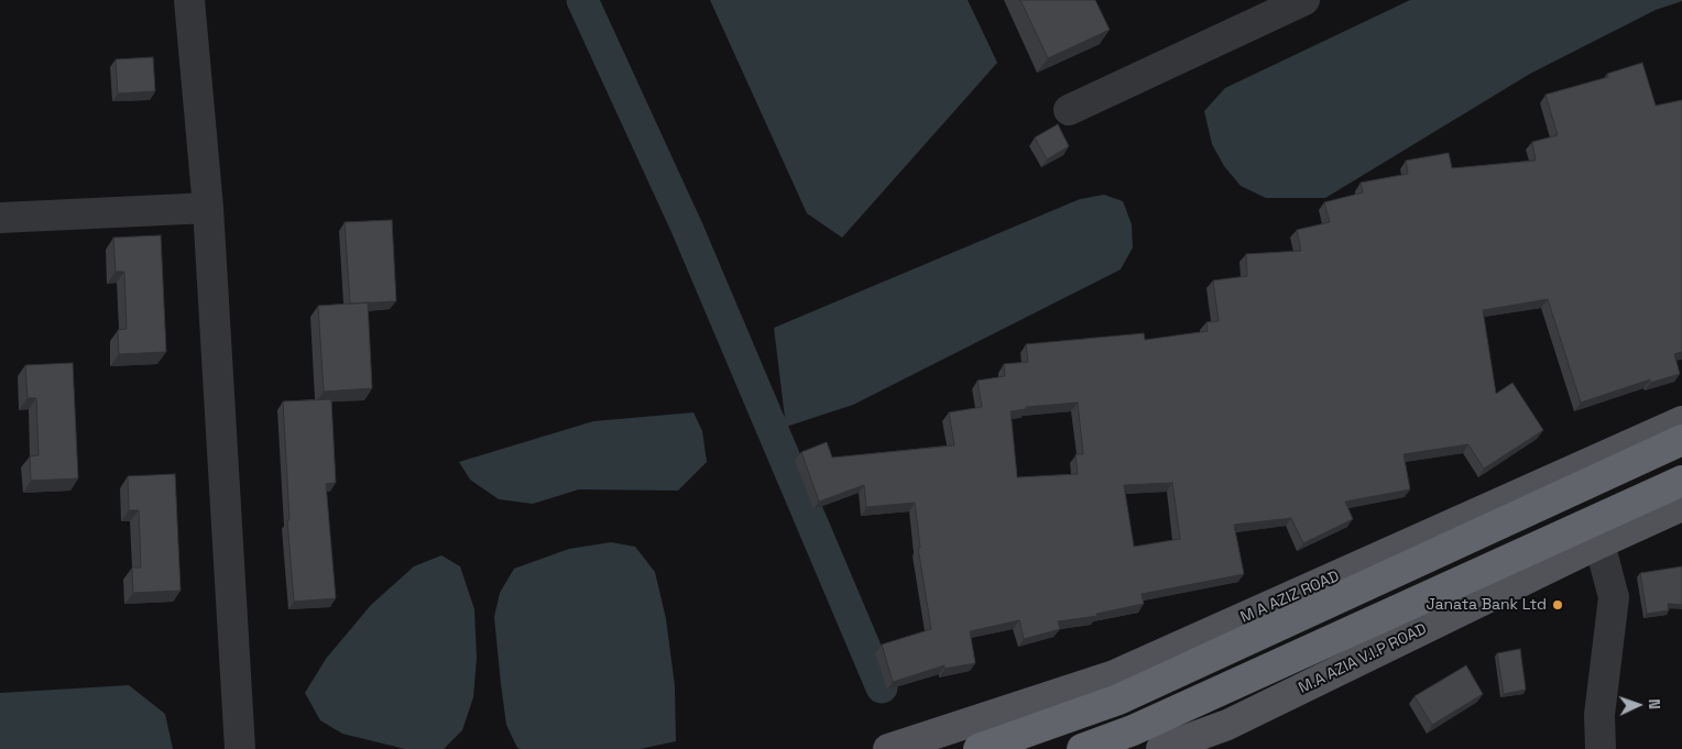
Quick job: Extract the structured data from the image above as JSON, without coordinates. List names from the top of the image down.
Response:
{
  "streets": {
    "main road": ["M A AZIZ ROAD", "M.A AZIA V.I.P ROAD"]
  },
  "places": ["Janata Bank Ltd"],
  "north": "right"
}
